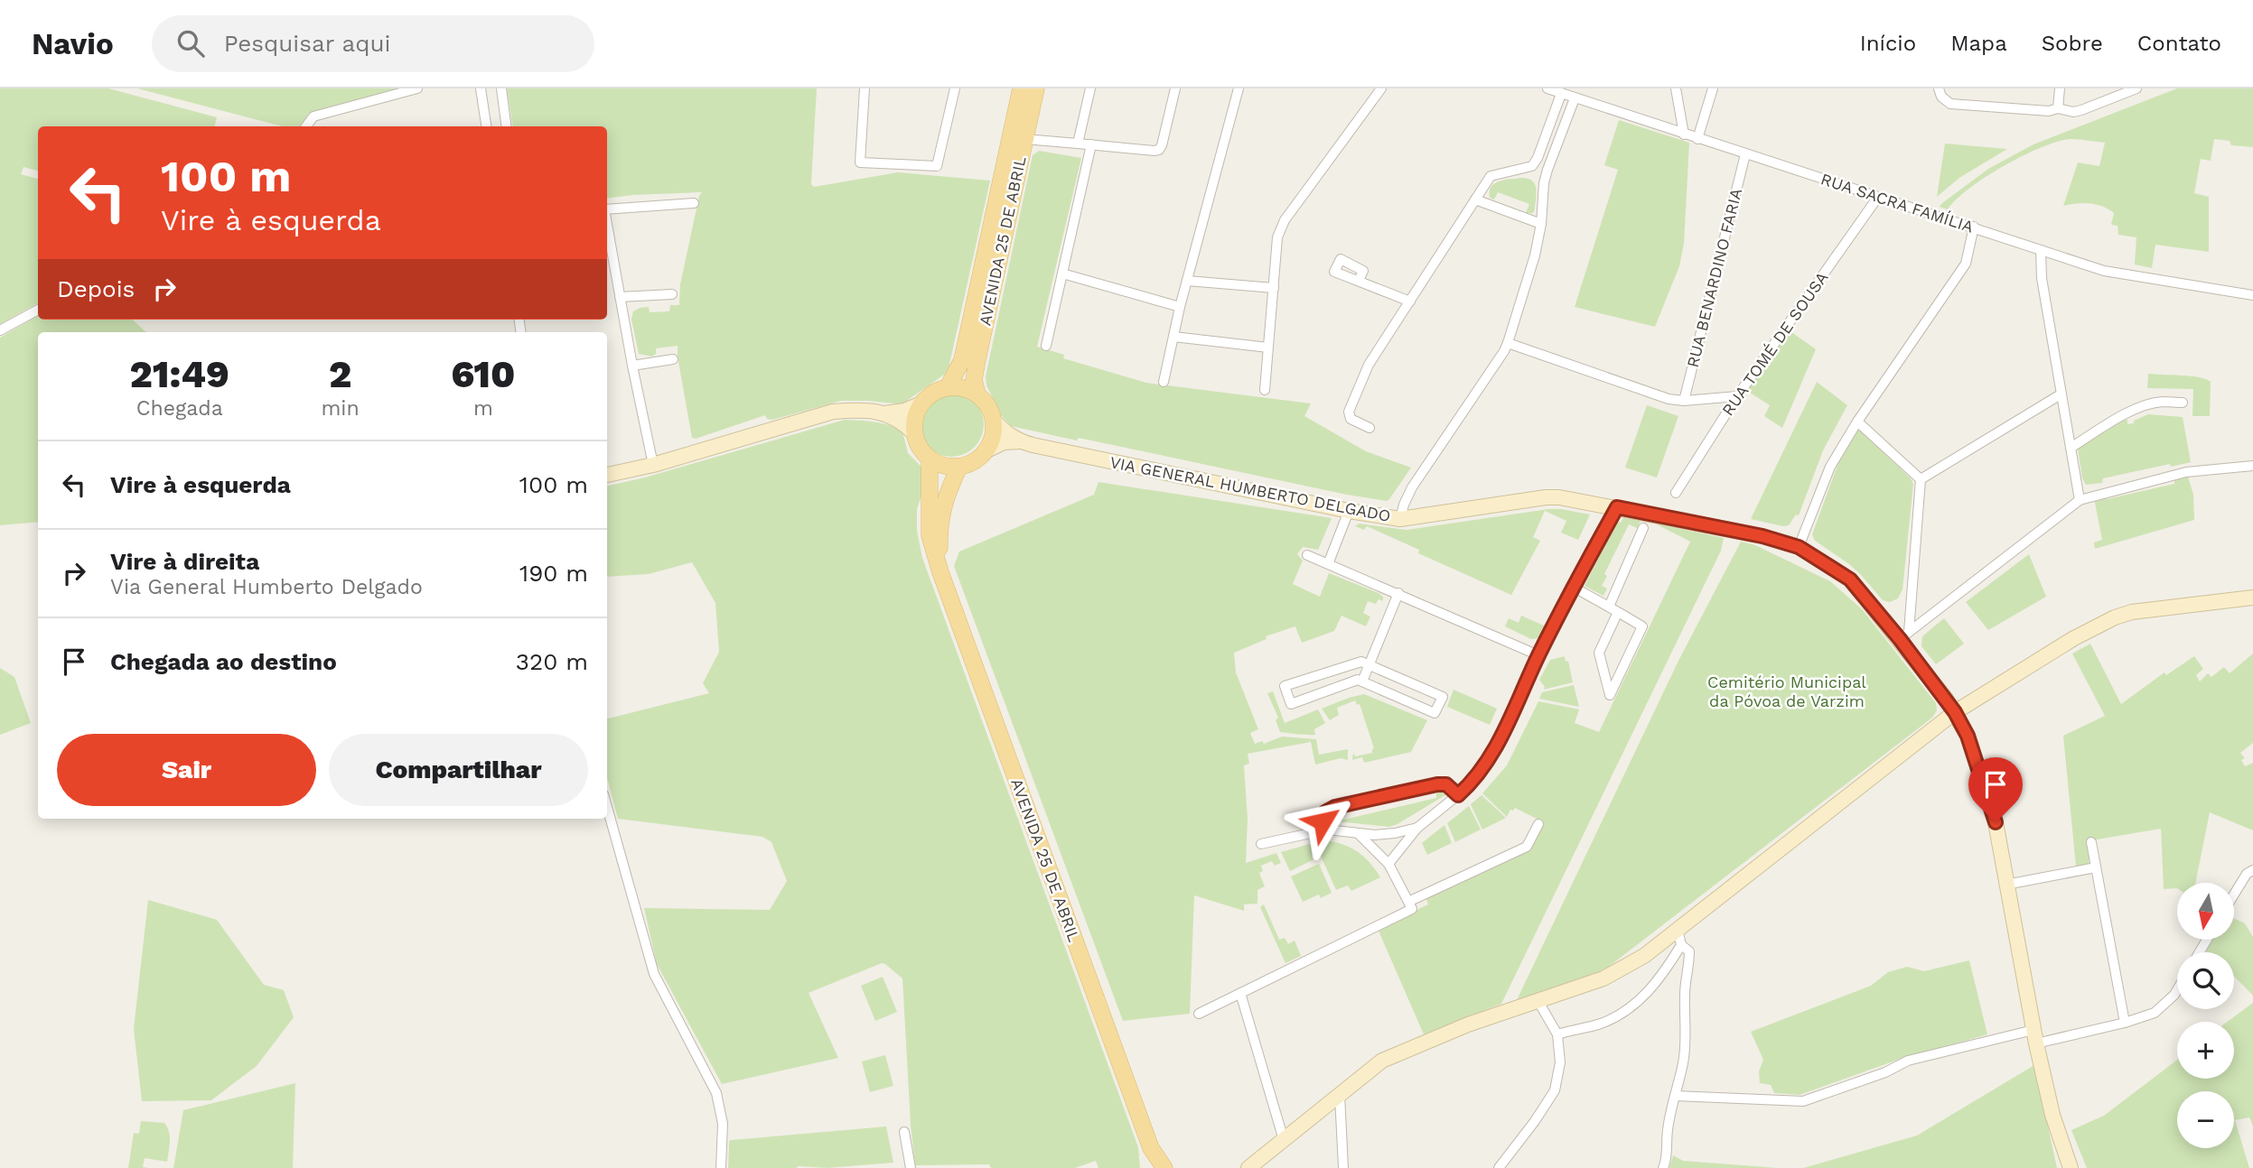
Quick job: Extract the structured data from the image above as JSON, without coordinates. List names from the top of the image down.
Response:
{
  "streets": {
    "main road": ["AVENIDA 25 DE ABRIL", "VIA GENERAL HUMBERTO DELGADO"],
    "street": ["RUA SACRA FAMÍLIA", "RUA BENARDINO FARIA", "RUA TOMÉ DE SOUSA"]
  },
  "crossings": [
    ["RUA SACRA FAMÍLIA", "RUA BENARDINO FARIA"],
    ["RUA SACRA FAMÍLIA", "RUA TOMÉ DE SOUSA"],
    ["AVENIDA 25 DE ABRIL", "VIA GENERAL HUMBERTO DELGADO"]
  ],
  "parks": ["Cemitério Municipal da Póvoa de Varzim"],
  "north": "bottom",
  "page": {
    "header": "Navio",
    "search": "Pesquisar aqui",
    "nav": [
      "Início",
      "Mapa",
      "Sobre",
      "Contato"
    ],
    "turn": ["100 m", "Vire à esquerda"],
    "then": "Depois",
    "eta": [
      "21:49",
      "Chegada",
      "2",
      "min",
      "610",
      "m"
    ],
    "list": [
      {
        "name": "Vire à esquerda",
        "value": "100 m"
      },
      {
        "name": "Vire à direita",
        "note": "Via General Humberto Delgado",
        "value": "190 m"
      },
      {
        "name": "Chegada ao destino",
        "value": "320 m"
      }
    ],
    "buttons": ["Sair", "Compartilhar"],
    "map_buttons": ["+", "−"]
  }
}
